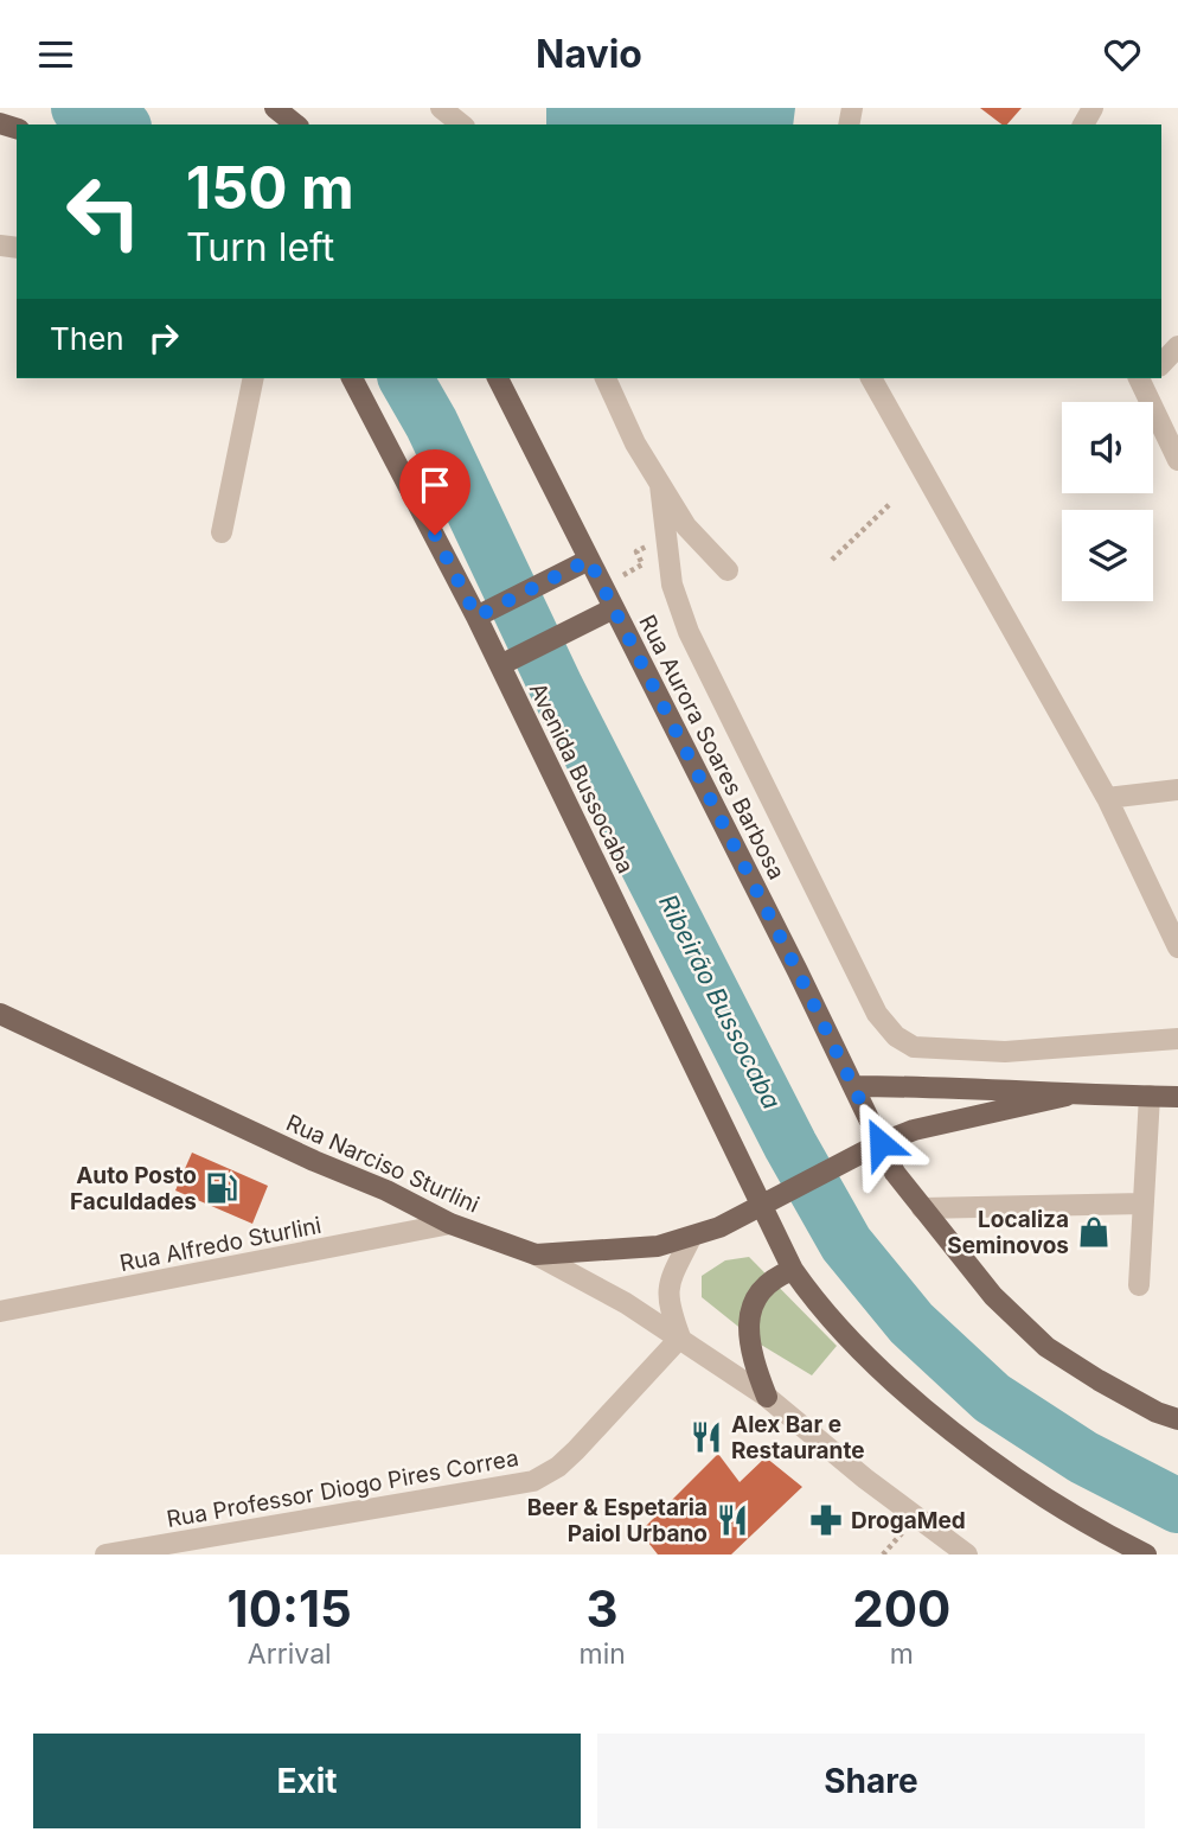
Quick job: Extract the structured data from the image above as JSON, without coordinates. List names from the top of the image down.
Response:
{
  "streets": {
    "main road": ["Rua Aurora Soares Barbosa", "Avenida Bussocaba", "Rua Narciso Sturlini"],
    "street": ["Rua Alfredo Sturlini", "Rua Professor Diogo Pires Correa"]
  },
  "crossings": [
    ["Rua Aurora Soares Barbosa", "Rua Narciso Sturlini"],
    ["Avenida Bussocaba", "Rua Narciso Sturlini"],
    ["Rua Narciso Sturlini", "Rua Alfredo Sturlini"]
  ],
  "water": ["Ribeirão Bussocaba"],
  "places": {
    "fuel station": ["Auto Posto Faculdades"],
    "shop": ["Localiza Seminovos"],
    "restaurant": ["Alex Bar e Restaurante", "Beer & Espetaria Paiol Urbano"],
    "pharmacy": ["DrogaMed"]
  },
  "page": {
    "header": "Navio",
    "turn": ["150 m", "Turn left"],
    "then": "Then",
    "eta": [
      "10:15",
      "Arrival",
      "3",
      "min",
      "200",
      "m"
    ],
    "buttons": ["Exit", "Share"]
  }
}
